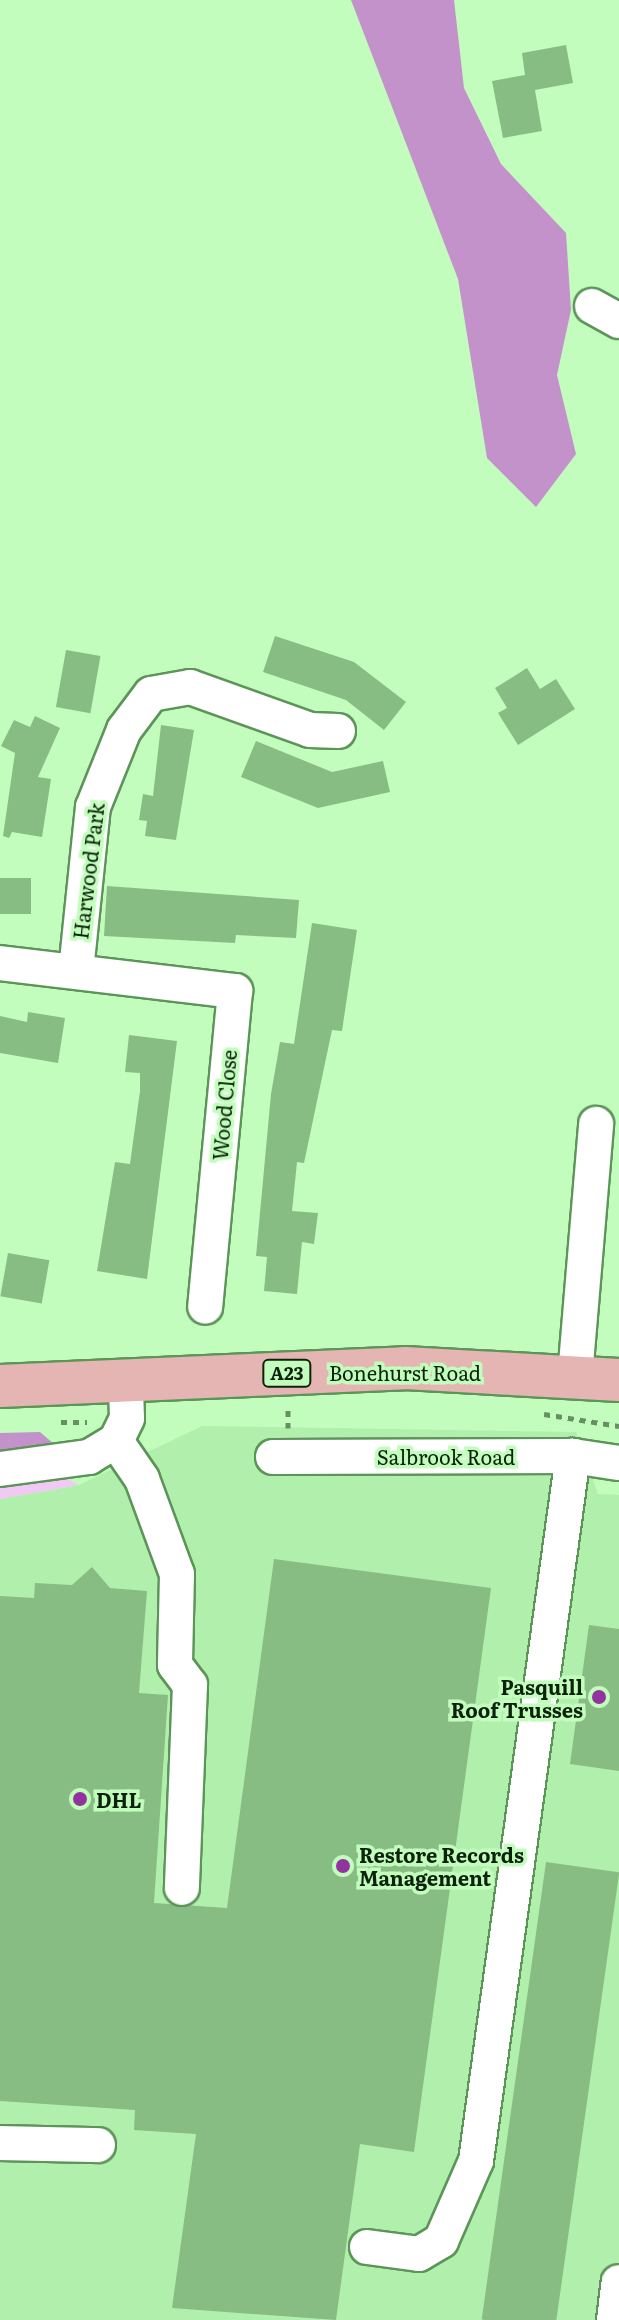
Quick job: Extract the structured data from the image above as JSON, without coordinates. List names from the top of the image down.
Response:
{
  "streets": {
    "main road": ["Bonehurst Road", "A23"],
    "street": ["Harwood Park", "Wood Close", "Salbrook Road"]
  },
  "crossings": [
    ["Harwood Park", "Wood Close"]
  ],
  "places": ["Pasquill Roof Trusses", "DHL", "Restore Records Management"]
}
